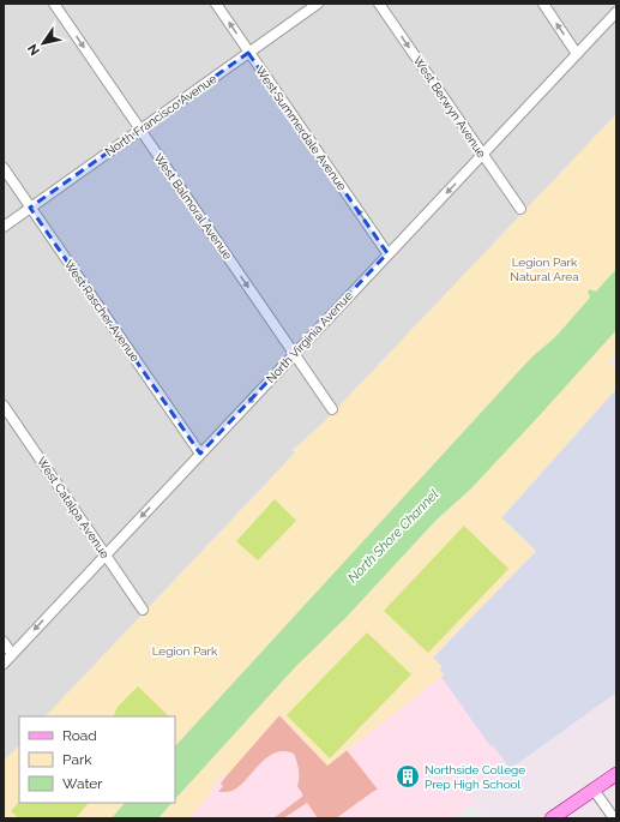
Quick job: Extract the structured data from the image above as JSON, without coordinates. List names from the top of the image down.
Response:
{
  "streets": {
    "street": [
      "West Berwyn Avenue",
      "North Francisco Avenue",
      "West Summerdale Avenue",
      "West Balmoral Avenue",
      "West Rascher Avenue",
      "North Virginia Avenue",
      "West Catalpa Avenue"
    ]
  },
  "crossings": [
    ["West Berwyn Avenue", "North Virginia Avenue"],
    ["North Francisco Avenue", "West Summerdale Avenue"],
    ["North Francisco Avenue", "West Balmoral Avenue"],
    ["North Francisco Avenue", "West Rascher Avenue"],
    ["West Summerdale Avenue", "North Virginia Avenue"],
    ["West Balmoral Avenue", "North Virginia Avenue"],
    ["West Rascher Avenue", "North Virginia Avenue"],
    ["North Virginia Avenue", "West Catalpa Avenue"]
  ],
  "one_way": [
    "West Berwyn Avenue",
    "West Summerdale Avenue",
    "West Balmoral Avenue",
    "North Virginia Avenue"
  ],
  "water": ["North Shore Channel"],
  "parks": ["Legion Park Natural Area", "Legion Park"],
  "places": {
    "building": ["Northside College Prep High School"]
  },
  "legend": ["Road", "Park", "Water"],
  "north": "bottom left"
}
